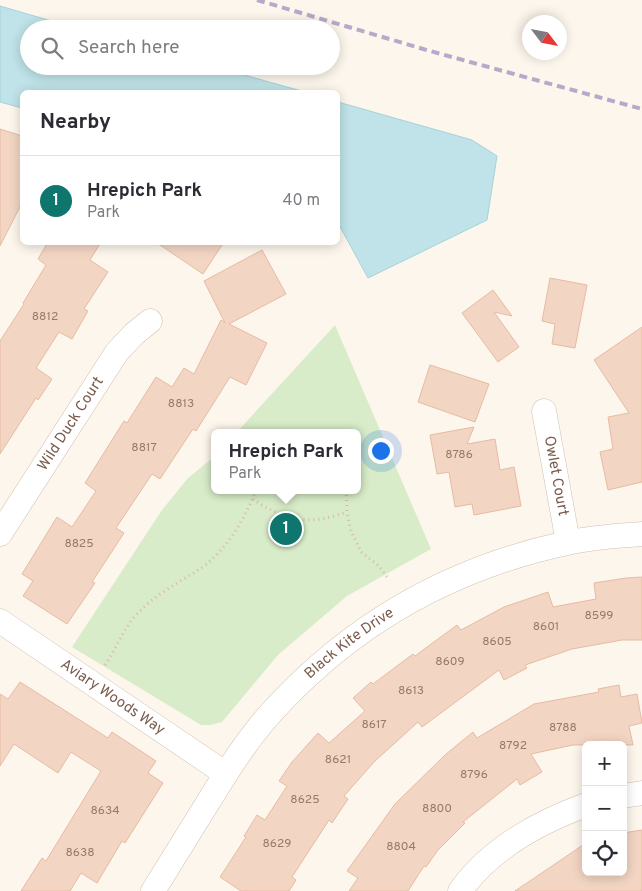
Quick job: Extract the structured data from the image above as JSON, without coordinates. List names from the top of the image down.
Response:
{
  "streets": {
    "street": [
      "Wild Duck Court",
      "Owlet Court",
      "Black Kite Drive",
      "Aviary Woods Way"
    ]
  },
  "crossings": [
    ["Owlet Court", "Black Kite Drive"],
    ["Black Kite Drive", "Aviary Woods Way"]
  ],
  "house_numbers": [
    "8812",
    "8813",
    "8817",
    "8786",
    "8825",
    "8599",
    "8601",
    "8605",
    "8609",
    "8613",
    "8617",
    "8788",
    "8792",
    "8621",
    "8796",
    "8625",
    "8800",
    "8634",
    "8629",
    "8804",
    "8638"
  ],
  "north": "bottom right",
  "page": {
    "search": "Search here",
    "heading": "Nearby",
    "list": [
      {
        "mark": "1",
        "name": "Hrepich Park",
        "note": "Park",
        "value": "40 m"
      }
    ],
    "popup": ["Hrepich Park", "Park"],
    "pins": "1",
    "map_buttons": ["+", "−"]
  }
}
